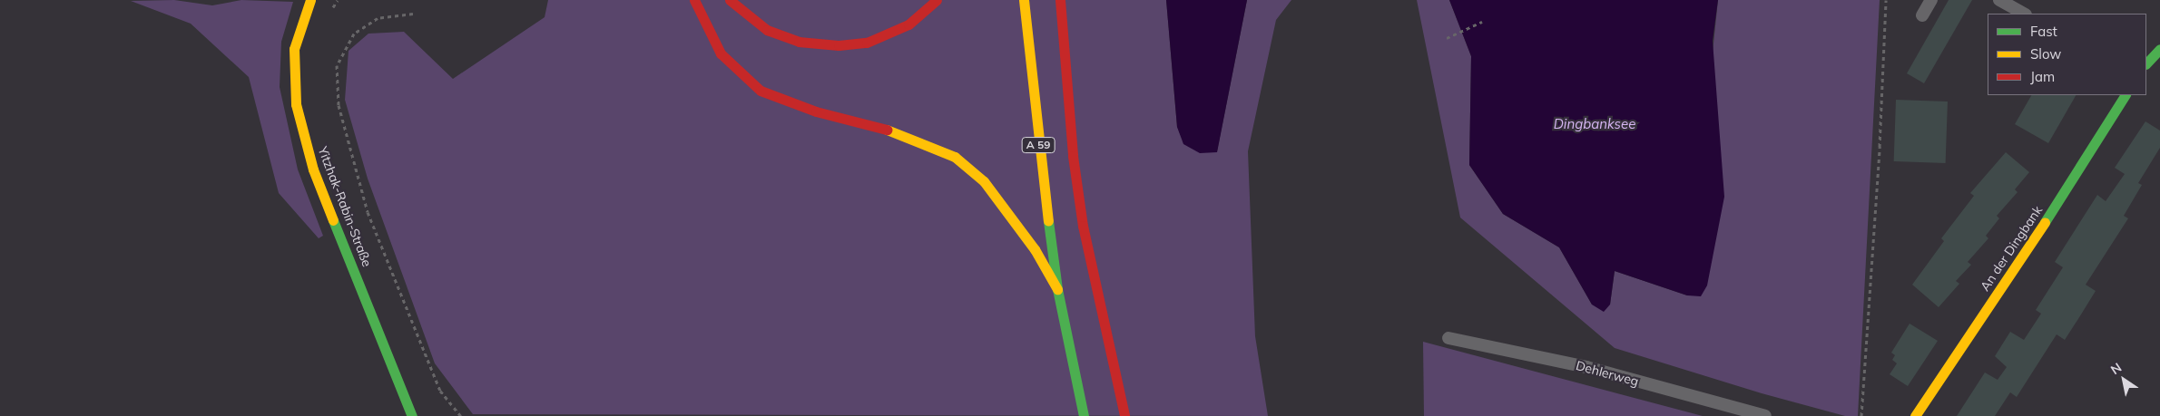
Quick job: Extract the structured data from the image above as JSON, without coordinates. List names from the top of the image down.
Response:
{
  "streets": {
    "main road": ["A 59", "Yitzhak-Rabin-Straße", "An der Dingbank"],
    "lane": ["Dehlerweg"]
  },
  "water": ["Dingbanksee"],
  "legend": ["Fast", "Slow", "Jam"],
  "north": "top left"
}
